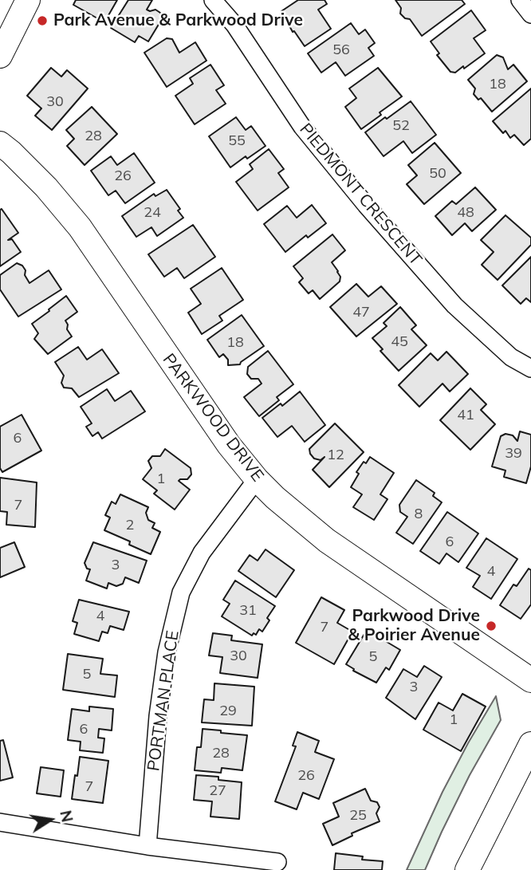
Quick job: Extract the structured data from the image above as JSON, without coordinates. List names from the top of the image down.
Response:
{
  "streets": {
    "street": ["PIEDMONT CRESCENT", "PARKWOOD DRIVE", "PORTMAN PLACE"]
  },
  "crossings": [
    ["PARKWOOD DRIVE", "PORTMAN PLACE"]
  ],
  "places": ["Park Avenue & Parkwood Drive", "Parkwood Drive & Poirier Avenue"],
  "house_numbers": [
    "56",
    "18",
    "30",
    "52",
    "28",
    "55",
    "50",
    "26",
    "24",
    "48",
    "47",
    "45",
    "18",
    "41",
    "6",
    "39",
    "12",
    "1",
    "7",
    "8",
    "2",
    "6",
    "3",
    "4",
    "31",
    "4",
    "7",
    "30",
    "5",
    "5",
    "3",
    "29",
    "1",
    "6",
    "28",
    "26",
    "7",
    "27",
    "25"
  ],
  "north": "right"
}
